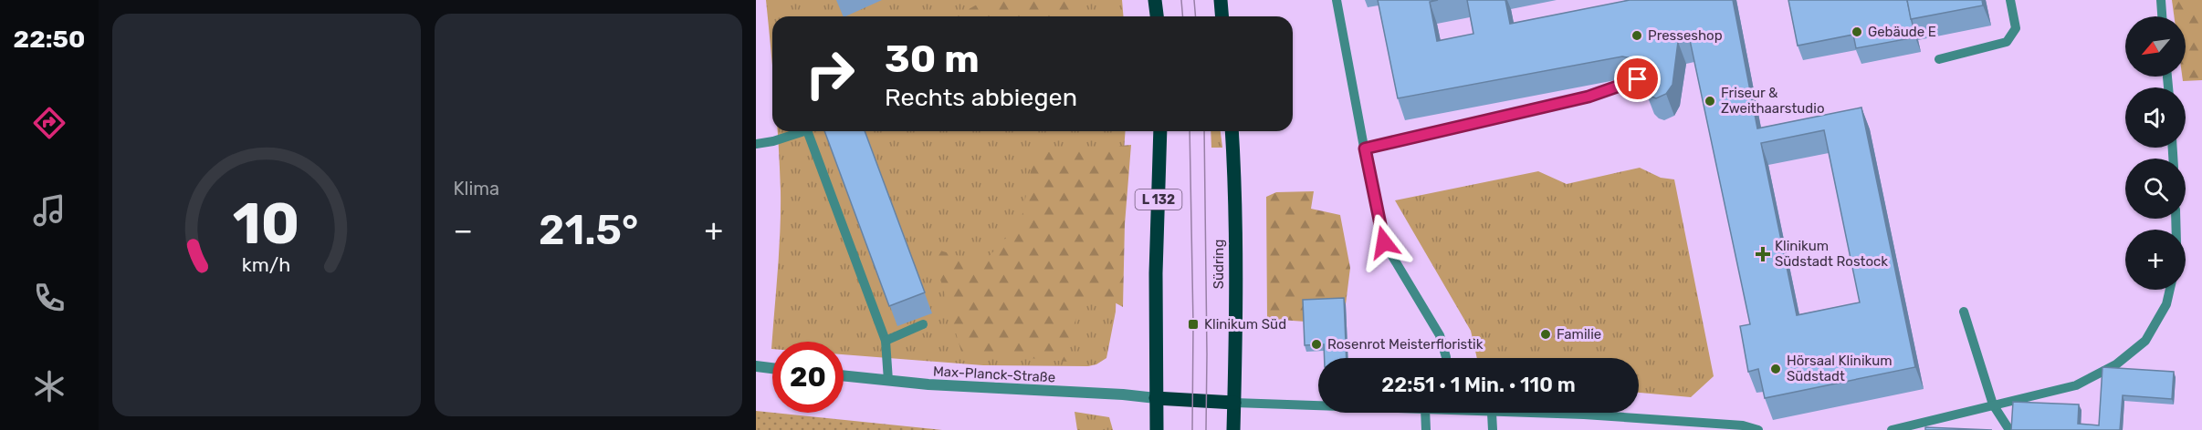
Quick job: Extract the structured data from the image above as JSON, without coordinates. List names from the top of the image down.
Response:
{
  "streets": {
    "main road": ["L 132", "Südring"],
    "street": ["Max-Planck-Straße"]
  },
  "crossings": [
    ["L 132", "Max-Planck-Straße"]
  ],
  "places": {
    "other": [
      "Gebäude E",
      "Presseshop",
      "Friseur & Zweithaarstudio",
      "Familie",
      "Rosenrot Meisterfloristik",
      "Hörsaal Klinikum Südstadt"
    ],
    "health": ["Klinikum Südstadt Rostock"],
    "transit": ["Klinikum Süd"]
  },
  "north": "bottom left",
  "page": {
    "tabs": "22:50",
    "tile": "Klima",
    "map_buttons": "+",
    "turn": ["30 m", "Rechts abbiegen"],
    "heat": ["−", "21.5°", "+"],
    "limit": "20",
    "trip": "22:51 · 1 Min. · 110 m",
    "gauge": ["10", "km/h"]
  }
}
